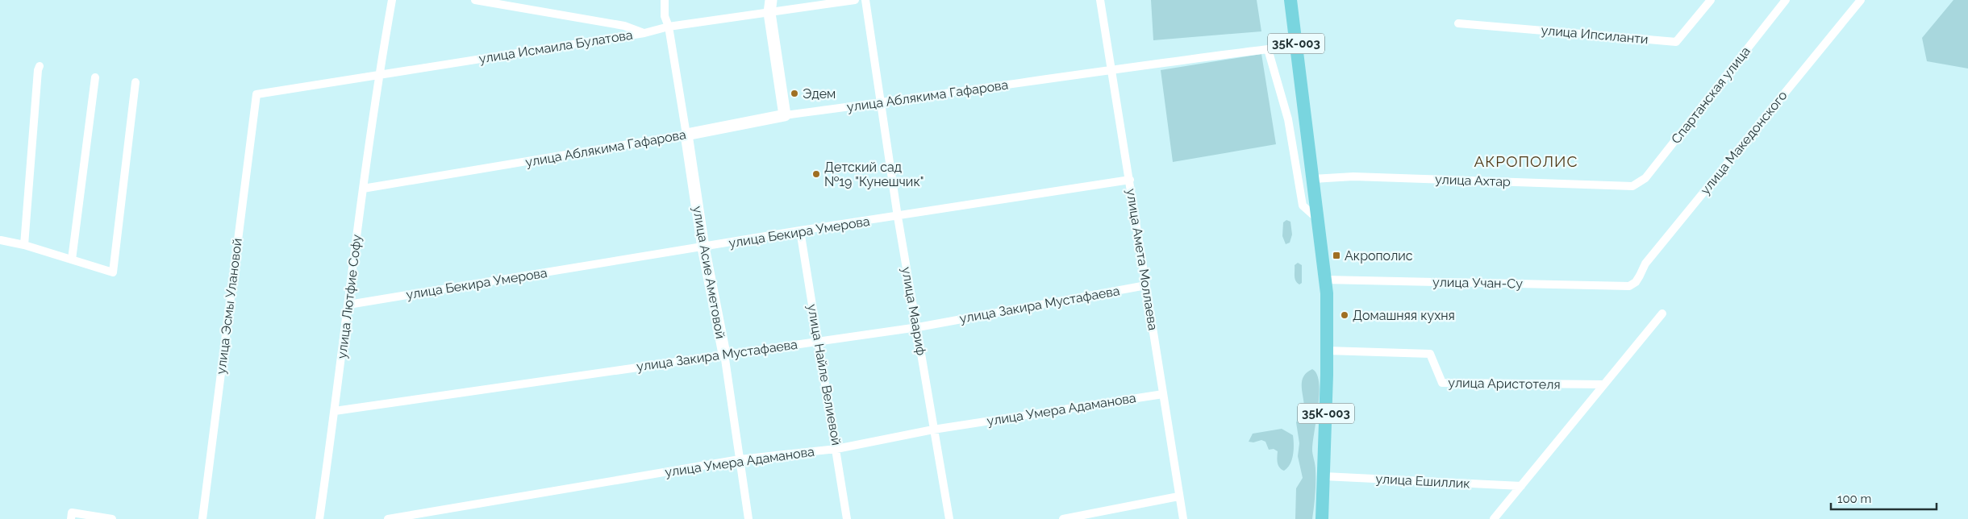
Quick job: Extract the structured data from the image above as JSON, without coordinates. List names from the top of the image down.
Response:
{
  "streets": {
    "main road": ["35К-003"],
    "street": [
      "улица Ипсиланти",
      "улица Исмаила Булатова",
      "Спартанская улица",
      "улица Аблякима Гафарова",
      "улица Македонского",
      "улица Ахтар",
      "улица Бекира Умерова",
      "улица Амета Моллаева",
      "улица Асие Аметовой",
      "улица Учан-Су",
      "улица Лютфие Софу",
      "улица Закира Мустафаева",
      "улица Эсмы Улановой",
      "улица Маариф",
      "улица Найле Велиевой",
      "улица Аристотеля",
      "улица Умера Адаманова",
      "улица Ешиллик"
    ]
  },
  "crossings": [
    ["35К-003", "улица Аблякима Гафарова"],
    ["35К-003", "улица Ахтар"],
    ["35К-003", "улица Учан-Су"],
    ["35К-003", "улица Аристотеля"],
    ["35К-003", "улица Ешиллик"],
    ["улица Исмаила Булатова", "улица Асие Аметовой"],
    ["улица Исмаила Булатова", "улица Лютфие Софу"],
    ["улица Исмаила Булатова", "улица Эсмы Улановой"],
    ["Спартанская улица", "улица Ахтар"],
    ["улица Аблякима Гафарова", "улица Амета Моллаева"],
    ["улица Аблякима Гафарова", "улица Асие Аметовой"],
    ["улица Аблякима Гафарова", "улица Лютфие Софу"],
    ["улица Аблякима Гафарова", "улица Маариф"],
    ["улица Македонского", "улица Учан-Су"],
    ["улица Бекира Умерова", "улица Амета Моллаева"],
    ["улица Бекира Умерова", "улица Асие Аметовой"],
    ["улица Бекира Умерова", "улица Лютфие Софу"],
    ["улица Бекира Умерова", "улица Маариф"],
    ["улица Бекира Умерова", "улица Найле Велиевой"],
    ["улица Амета Моллаева", "улица Закира Мустафаева"],
    ["улица Амета Моллаева", "улица Умера Адаманова"],
    ["улица Асие Аметовой", "улица Закира Мустафаева"],
    ["улица Асие Аметовой", "улица Умера Адаманова"],
    ["улица Лютфие Софу", "улица Закира Мустафаева"],
    ["улица Закира Мустафаева", "улица Маариф"],
    ["улица Закира Мустафаева", "улица Найле Велиевой"],
    ["улица Маариф", "улица Умера Адаманова"],
    ["улица Найле Велиевой", "улица Умера Адаманова"]
  ],
  "districts": ["АКРОПОЛИС"],
  "places": {
    "other": ["Эдем", "Детский сад №19 \"Кунешчик\"", "Домашняя кухня"],
    "transit": ["Акрополис"]
  },
  "scale_bar": "100 m"
}
